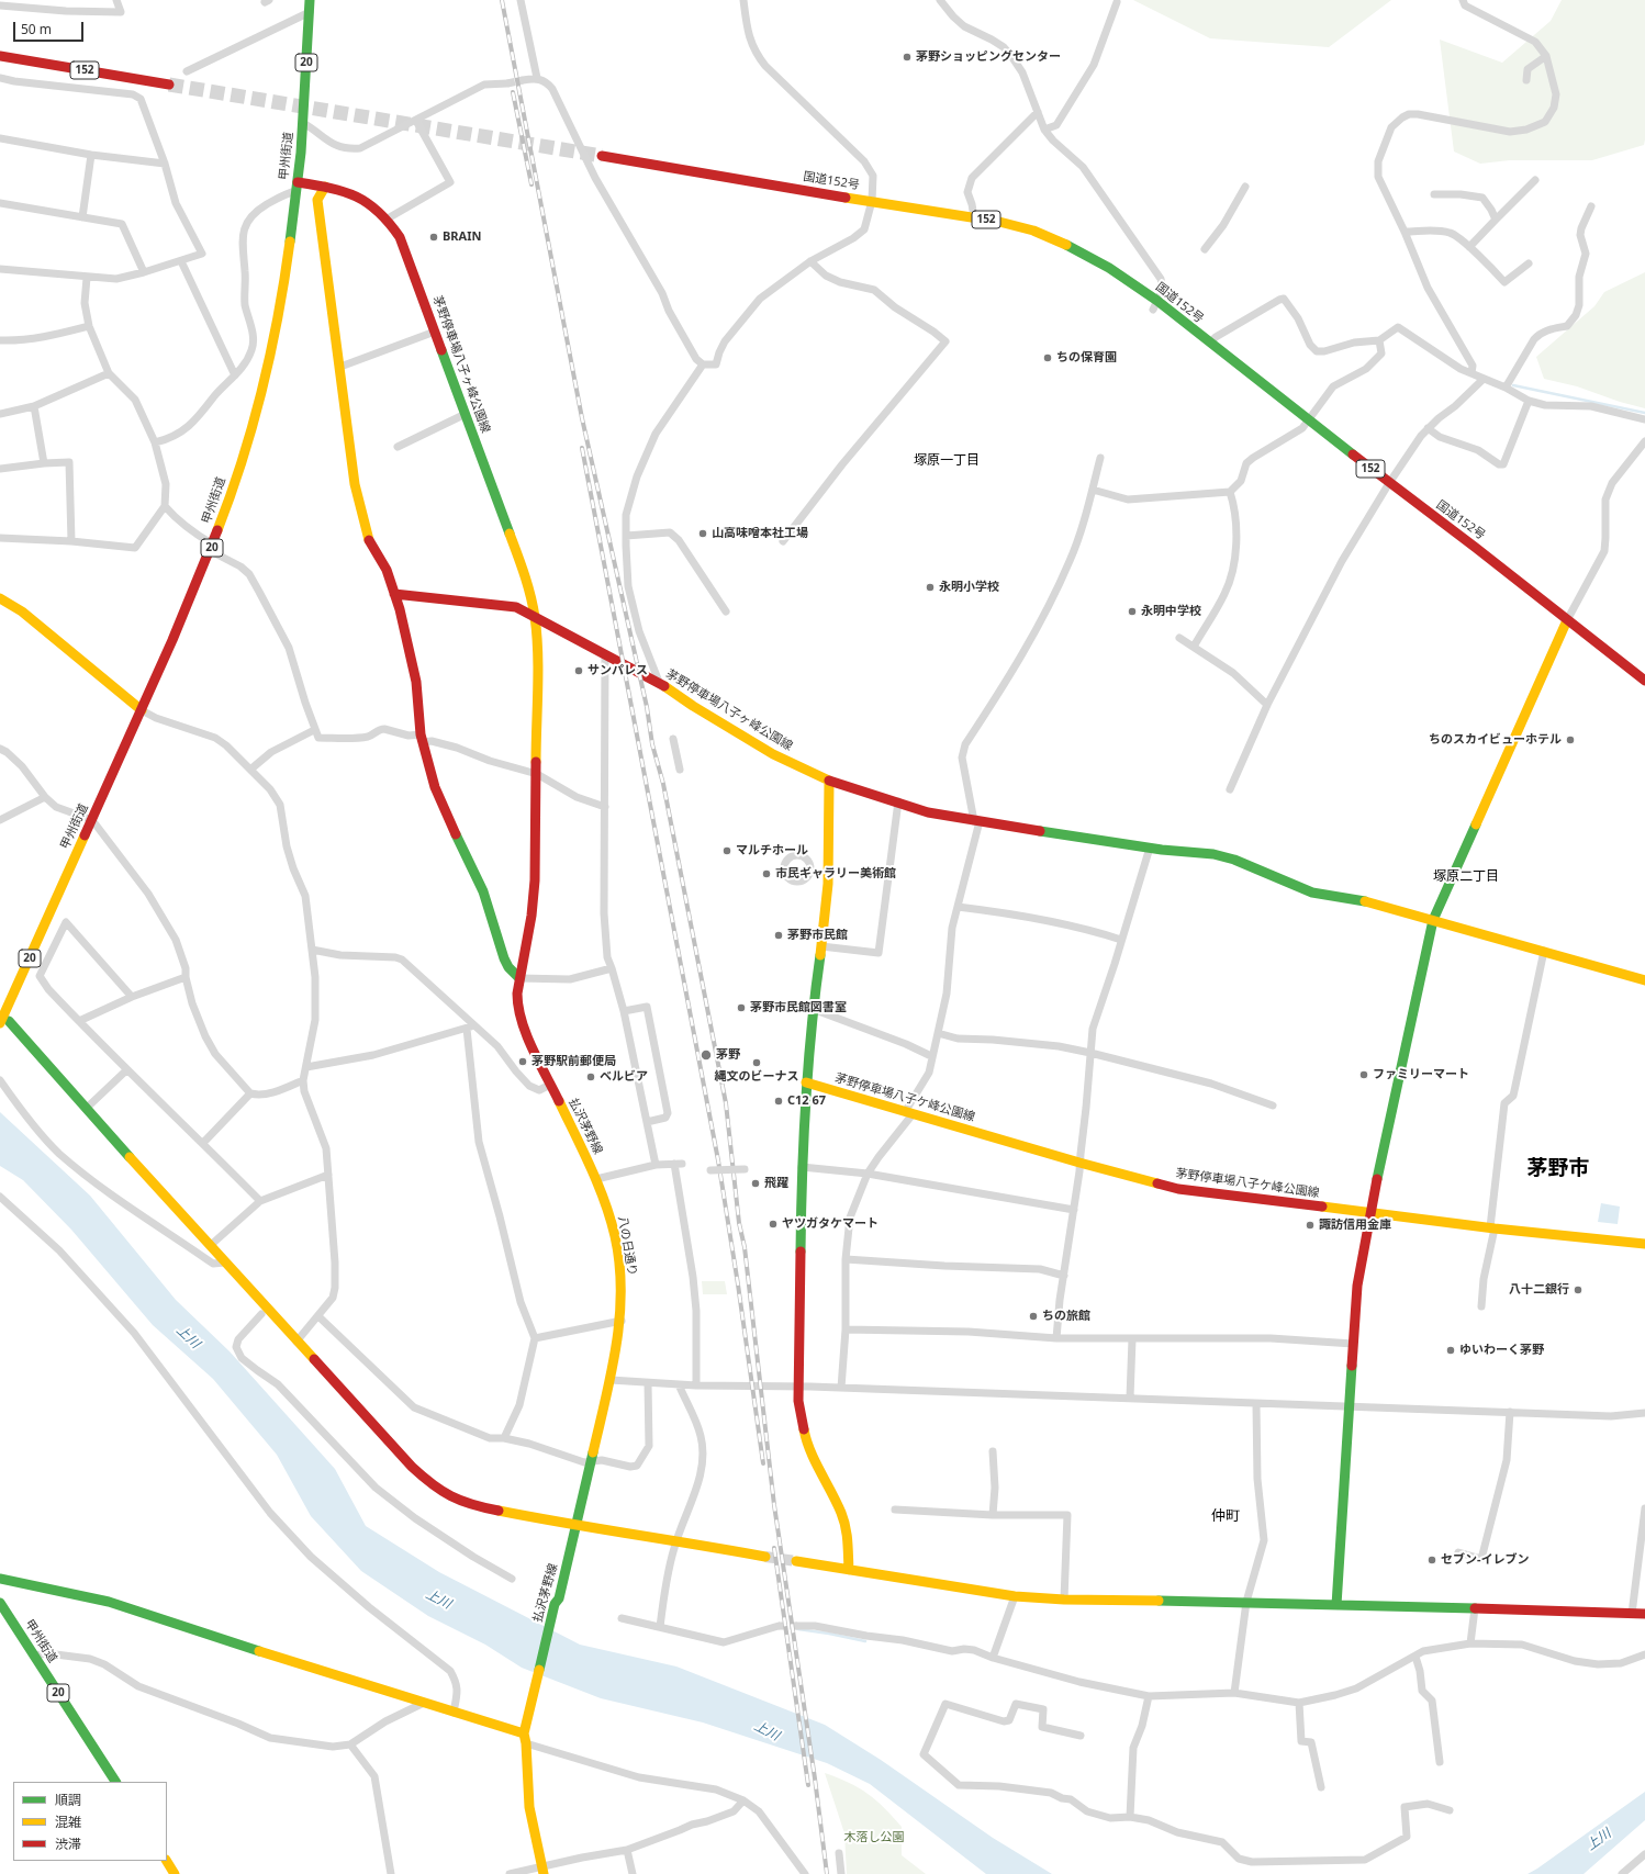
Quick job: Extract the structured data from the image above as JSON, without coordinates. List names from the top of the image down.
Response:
{
  "streets": {
    "main road": [
      "20",
      "152",
      "甲州街道",
      "国道152号",
      "茅野停車場八子ヶ峰公園線",
      "茅野停車場八子ケ峰公園線",
      "払沢茅野線",
      "八の日通り"
    ]
  },
  "crossings": [
    ["甲州街道", "茅野停車場八子ヶ峰公園線"],
    ["茅野停車場八子ヶ峰公園線", "払沢茅野線"],
    ["払沢茅野線", "八の日通り"]
  ],
  "districts": [
    "塚原一丁目",
    "塚原二丁目",
    "茅野市",
    "仲町"
  ],
  "water": ["上川"],
  "parks": ["木落し公園"],
  "places": [
    "茅野ショッピングセンター",
    "BRAIN",
    "ちの保育園",
    "山高味噌本社工場",
    "永明小学校",
    "永明中学校",
    "サンパレス",
    "ちのスカイビューホテル",
    "マルチホール",
    "市民ギャラリー美術館",
    "茅野市民館",
    "茅野市民館図書室",
    "茅野",
    "茅野駅前郵便局",
    "縄文のビーナス",
    "ファミリーマート",
    "ベルビア",
    "C12 67",
    "飛躍",
    "ヤツガタケマート",
    "諏訪信用金庫",
    "八十二銀行",
    "ちの旅館",
    "ゆいわーく茅野",
    "セブン-イレブン"
  ],
  "legend": ["順調", "混雑", "渋滞"],
  "scale_bar": "50 m"
}
